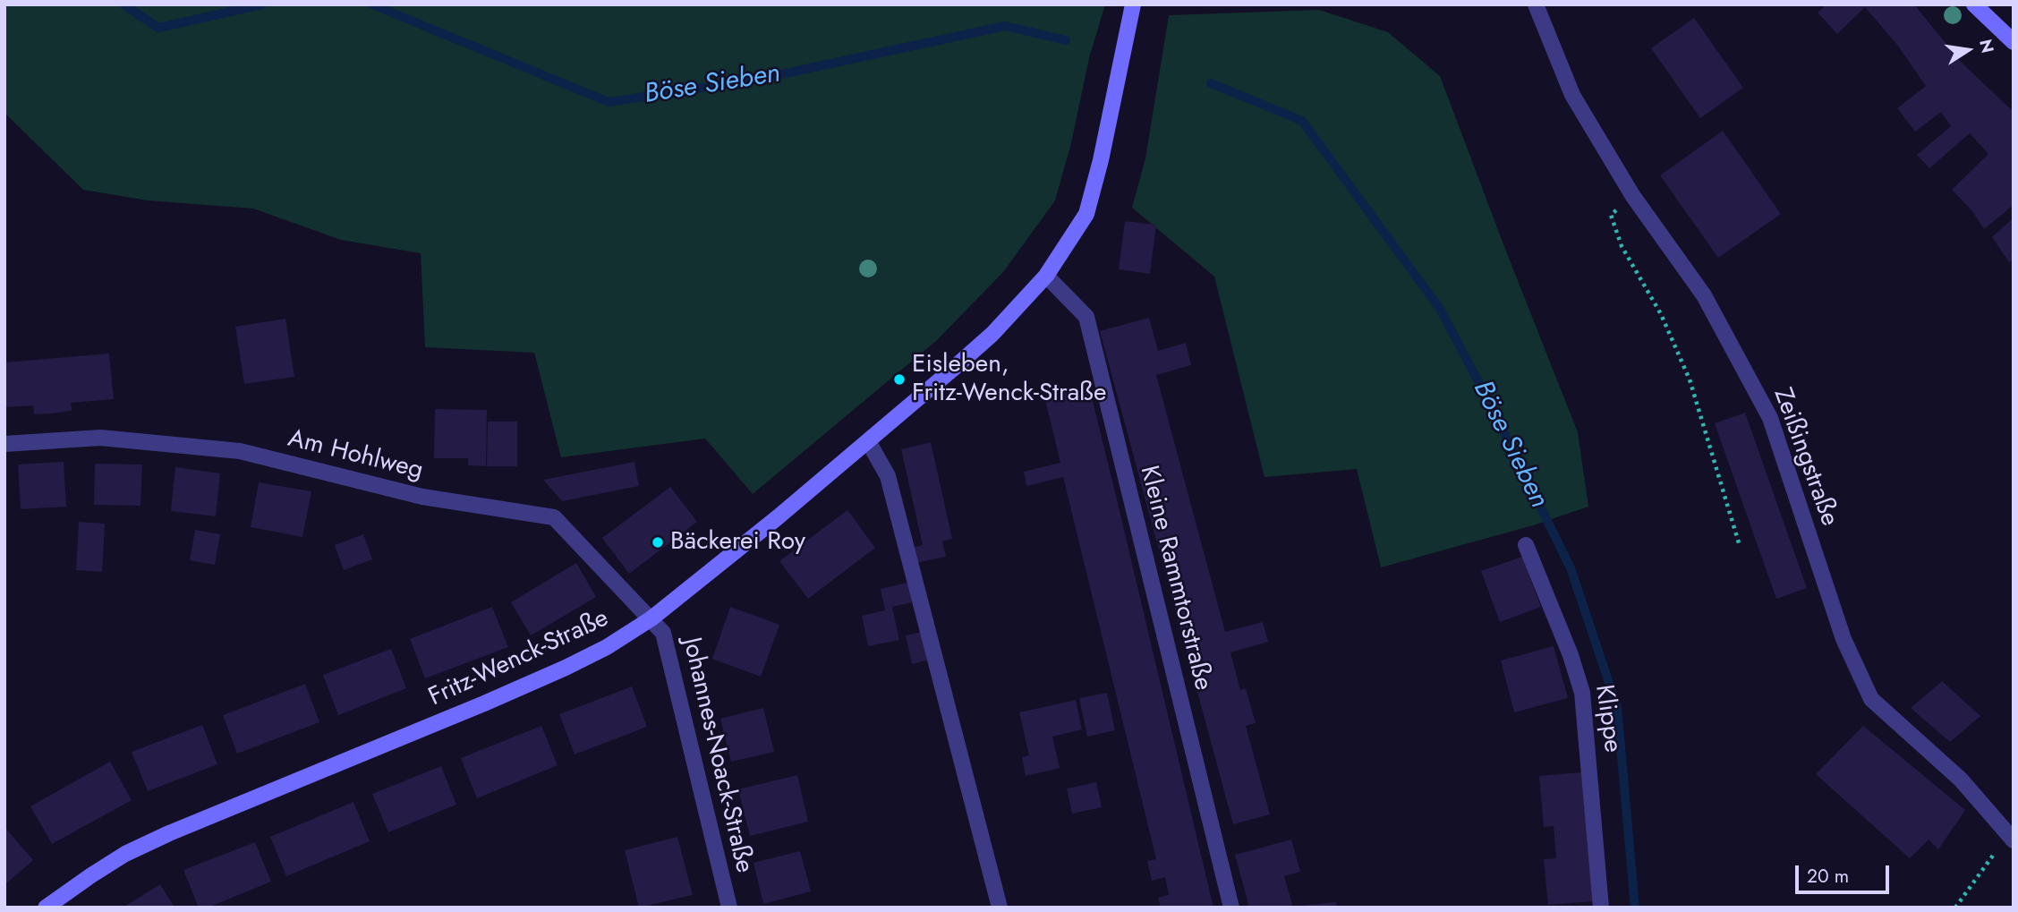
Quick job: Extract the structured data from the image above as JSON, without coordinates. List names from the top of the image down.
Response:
{
  "streets": {
    "main road": ["Fritz-Wenck-Straße"],
    "street": [
      "Am Hohlweg",
      "Zeißingstraße",
      "Kleine Rammtorstraße",
      "Klippe",
      "Johannes-Noack-Straße"
    ]
  },
  "crossings": [
    ["Am Hohlweg", "Fritz-Wenck-Straße"],
    ["Am Hohlweg", "Johannes-Noack-Straße"],
    ["Kleine Rammtorstraße", "Fritz-Wenck-Straße"],
    ["Fritz-Wenck-Straße", "Johannes-Noack-Straße"]
  ],
  "water": ["Böse Sieben"],
  "places": ["Eisleben, Fritz-Wenck-Straße", "Bäckerei Roy"],
  "scale_bar": "20 m",
  "north": "right"
}
